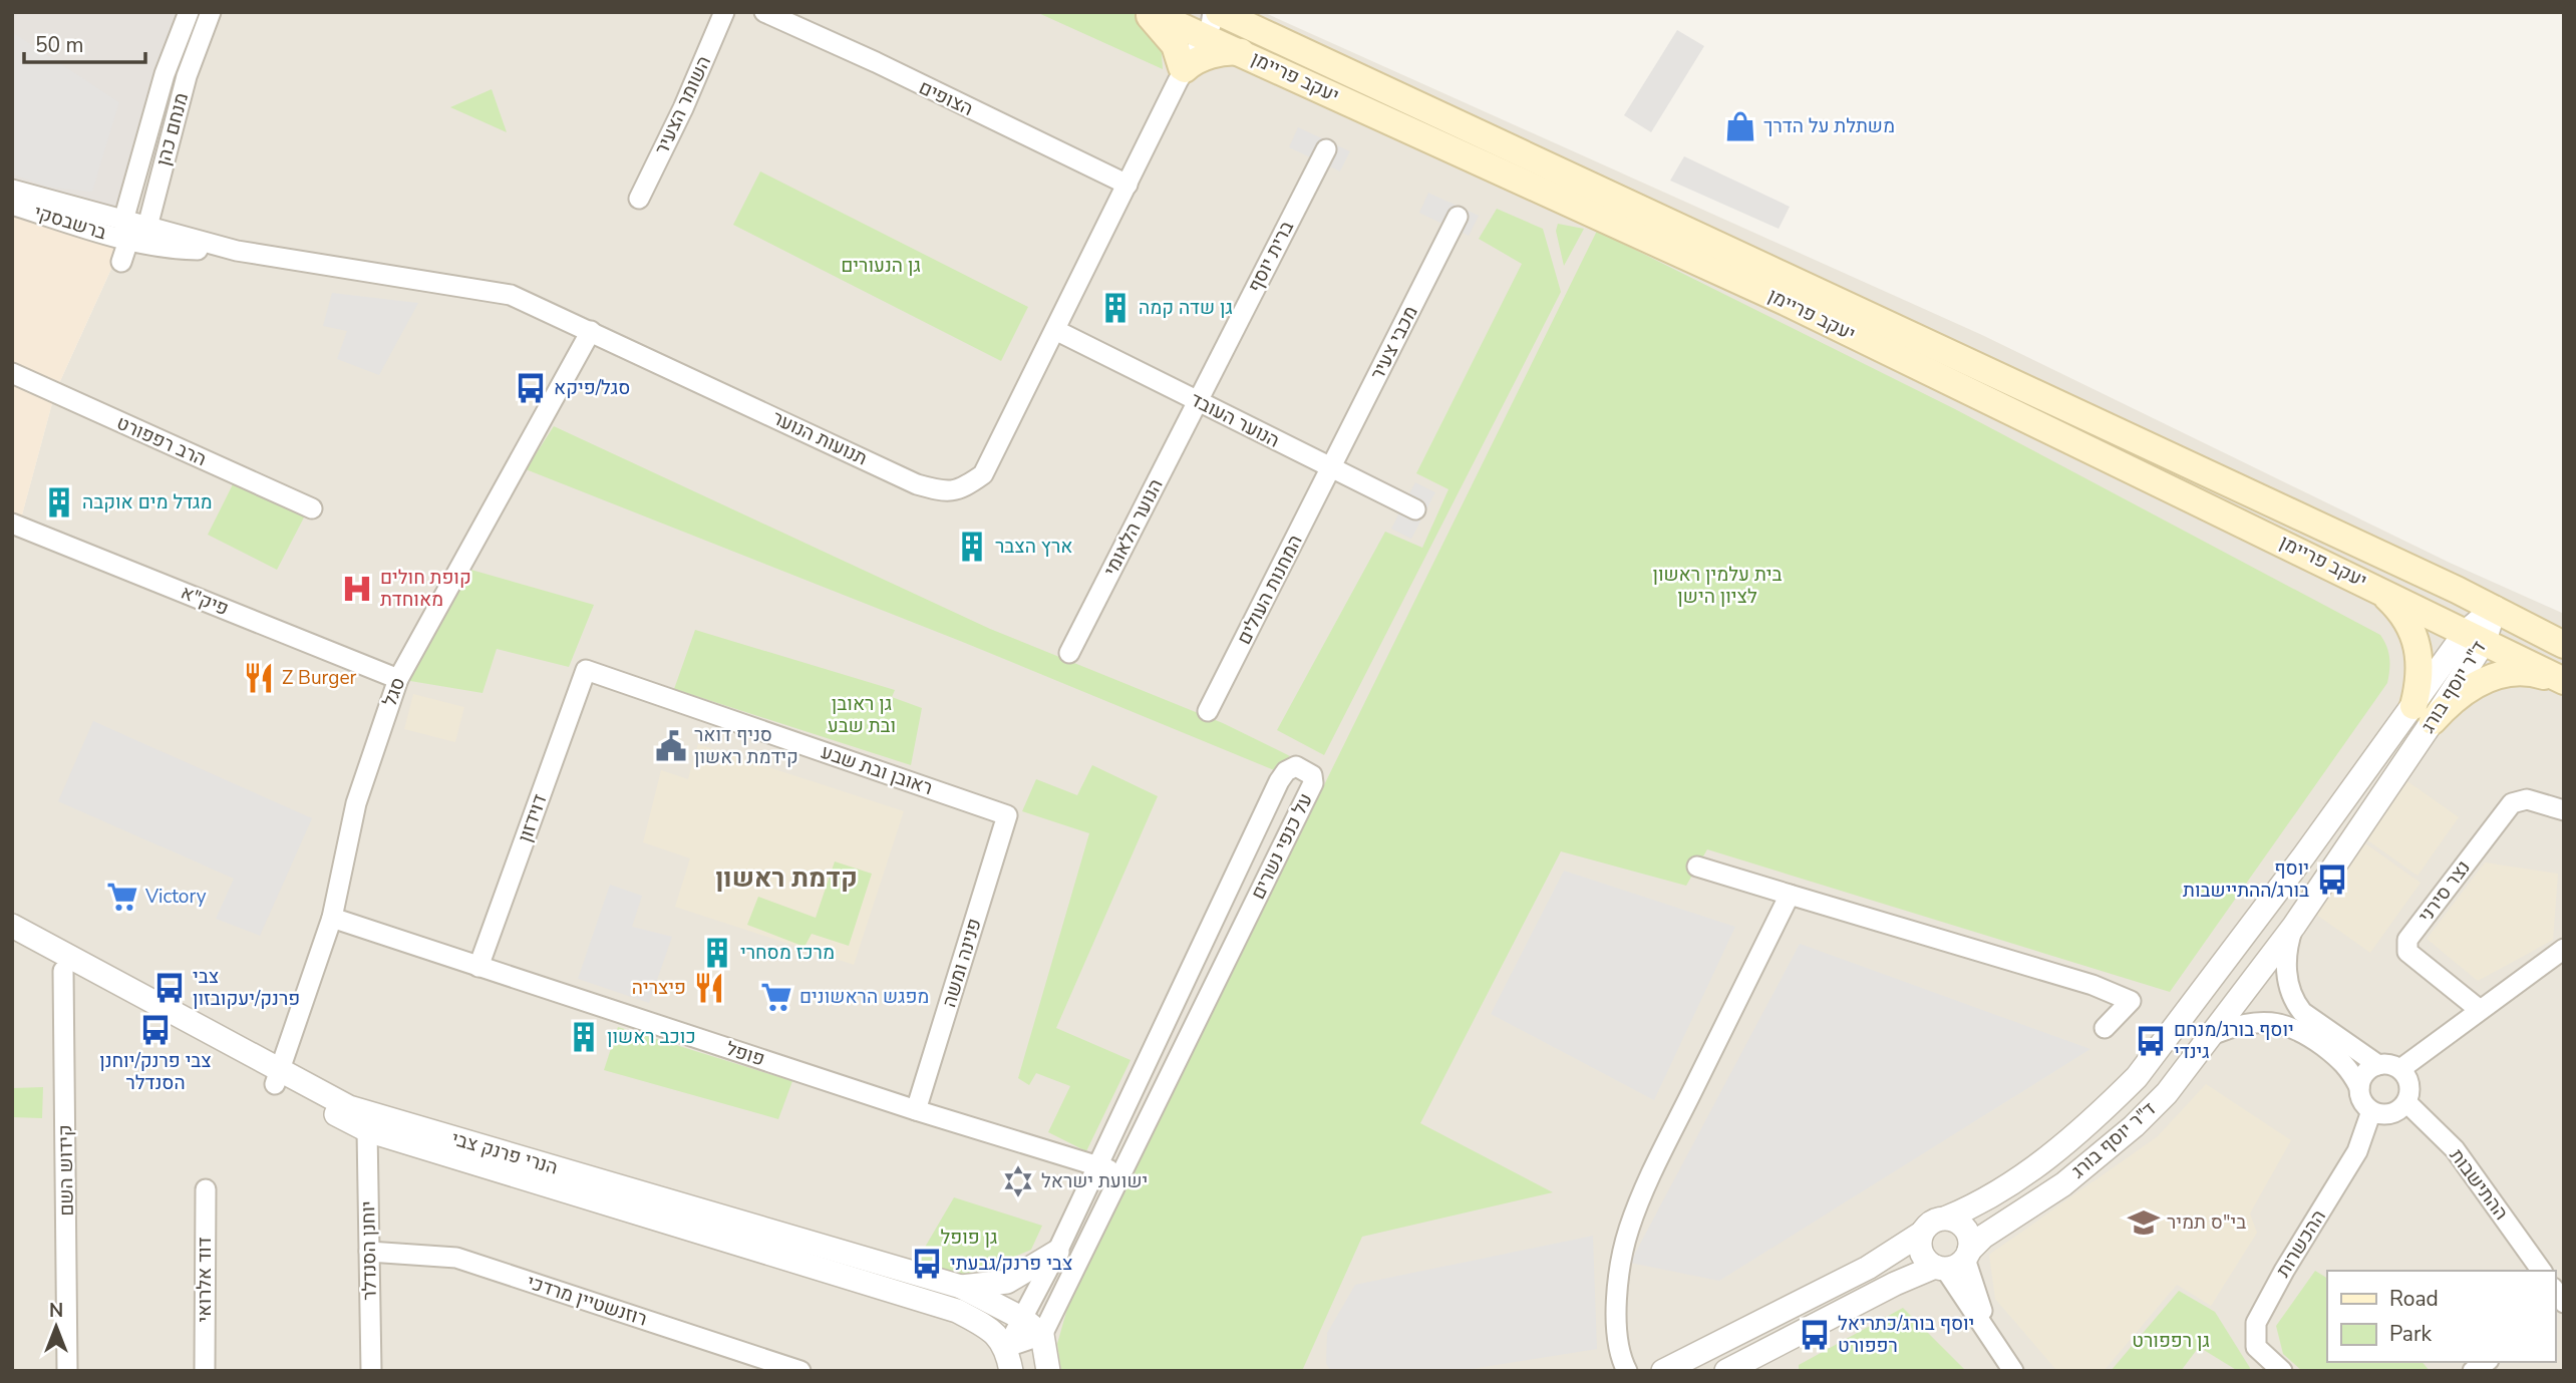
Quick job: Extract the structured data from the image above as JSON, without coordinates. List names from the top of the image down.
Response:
{
  "streets": {
    "main road": ["יעקב פריימן"],
    "street": [
      "הצופים",
      "השומר הצעיר",
      "מנחם כהן",
      "ברשבסקי",
      "ברית יוסף",
      "מכבי צעיר",
      "הנוער העובד",
      "תנועות הנוער",
      "הרב רפפורט",
      "הנוער הלאומי",
      "המחנות העולים",
      "פיק\"א",
      "ד\"ר יוסף בורג",
      "סגל",
      "ראובן ובת שבע",
      "דוידזון",
      "על כנפי נשרים",
      "נצר סירני",
      "פנינה ומשה",
      "פופל",
      "הנרי פרנק צבי",
      "קידוש השם",
      "ההתישבות",
      "ההכשרות",
      "יוחנן הסנדלר",
      "דוד אלרואי",
      "רוזנשטיין מרדכי"
    ]
  },
  "crossings": [
    ["יעקב פריימן", "תנועות הנוער"],
    ["יעקב פריימן", "ד\"ר יוסף בורג"],
    ["הצופים", "תנועות הנוער"],
    ["מנחם כהן", "ברשבסקי"],
    ["מנחם כהן", "תנועות הנוער"],
    ["ברשבסקי", "תנועות הנוער"],
    ["ברית יוסף", "הנוער העובד"],
    ["ברית יוסף", "הנוער הלאומי"],
    ["מכבי צעיר", "הנוער העובד"],
    ["מכבי צעיר", "המחנות העולים"],
    ["הנוער העובד", "תנועות הנוער"],
    ["הנוער העובד", "הנוער הלאומי"],
    ["הנוער העובד", "המחנות העולים"],
    ["תנועות הנוער", "סגל"],
    ["פיק\"א", "סגל"],
    ["סגל", "פופל"],
    ["סגל", "הנרי פרנק צבי"],
    ["ראובן ובת שבע", "דוידזון"],
    ["ראובן ובת שבע", "פנינה ומשה"],
    ["דוידזון", "פופל"],
    ["על כנפי נשרים", "פופל"],
    ["על כנפי נשרים", "הנרי פרנק צבי"],
    ["פנינה ומשה", "פופל"],
    ["הנרי פרנק צבי", "קידוש השם"],
    ["הנרי פרנק צבי", "יוחנן הסנדלר"],
    ["ההתישבות", "ההכשרות"],
    ["יוחנן הסנדלר", "רוזנשטיין מרדכי"]
  ],
  "districts": ["קדמת ראשון"],
  "parks": [
    "גן הנעורים",
    "בית עלמין ראשון לציון הישן",
    "גן ראובן ובת שבע",
    "גן פופל",
    "גן רפפורט"
  ],
  "places": {
    "shop": ["משתלת על הדרך"],
    "building": [
      "גן שדה קמה",
      "מגדל מים אוקבה",
      "ארץ הצבר",
      "מרכז מסחרי",
      "כוכב ראשון"
    ],
    "bus stop": [
      "סגל/פיקא",
      "יוסף בורג/ההתיישבות",
      "צבי פרנק/יעקובזון",
      "צבי פרנק/יוחנן הסנדלר",
      "יוסף בורג/מנחם גינדי",
      "צבי פרנק/גבעתי",
      "יוסף בורג/כתריאל רפפורט"
    ],
    "hospital": ["קופת חולים מאוחדת"],
    "restaurant": ["Z Burger", "פיצריה"],
    "public building": ["סניף דואר קידמת ראשון"],
    "supermarket": ["Victory", "מפגש הראשונים"],
    "synagogue": ["ישועת ישראל"],
    "school or university": ["בי\"ס תמיר"]
  },
  "legend": ["Road", "Park"],
  "scale_bar": "50 m",
  "north": "top"
}
